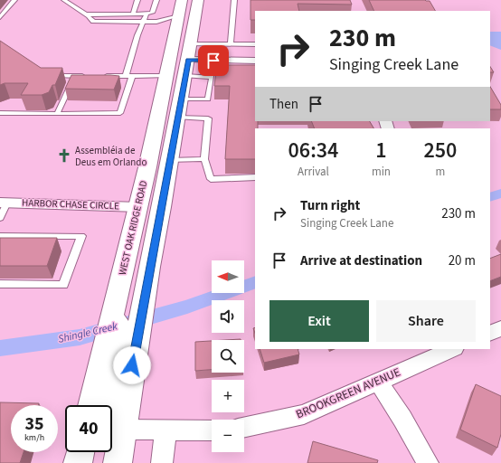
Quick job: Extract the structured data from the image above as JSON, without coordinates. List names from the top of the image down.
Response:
{
  "streets": {
    "street": ["HARBOR CHASE CIRCLE", "WEST OAK RIDGE ROAD", "BROOKGREEN AVENUE"]
  },
  "crossings": [
    ["HARBOR CHASE CIRCLE", "WEST OAK RIDGE ROAD"]
  ],
  "water": ["Shingle Creek"],
  "places": {
    "church": ["Assembléia de Deus em Orlando"]
  },
  "north": "left",
  "page": {
    "turn": ["230 m", "Singing Creek Lane"],
    "then": "Then",
    "eta": [
      "06:34",
      "Arrival",
      "1",
      "min",
      "250",
      "m"
    ],
    "list": [
      {
        "name": "Turn right",
        "note": "Singing Creek Lane",
        "value": "230 m"
      },
      {
        "name": "Arrive at destination",
        "value": "20 m"
      }
    ],
    "map_buttons": ["+", "−"],
    "buttons": ["Exit", "Share"],
    "speed": "35 km/h",
    "limit": "40"
  }
}
